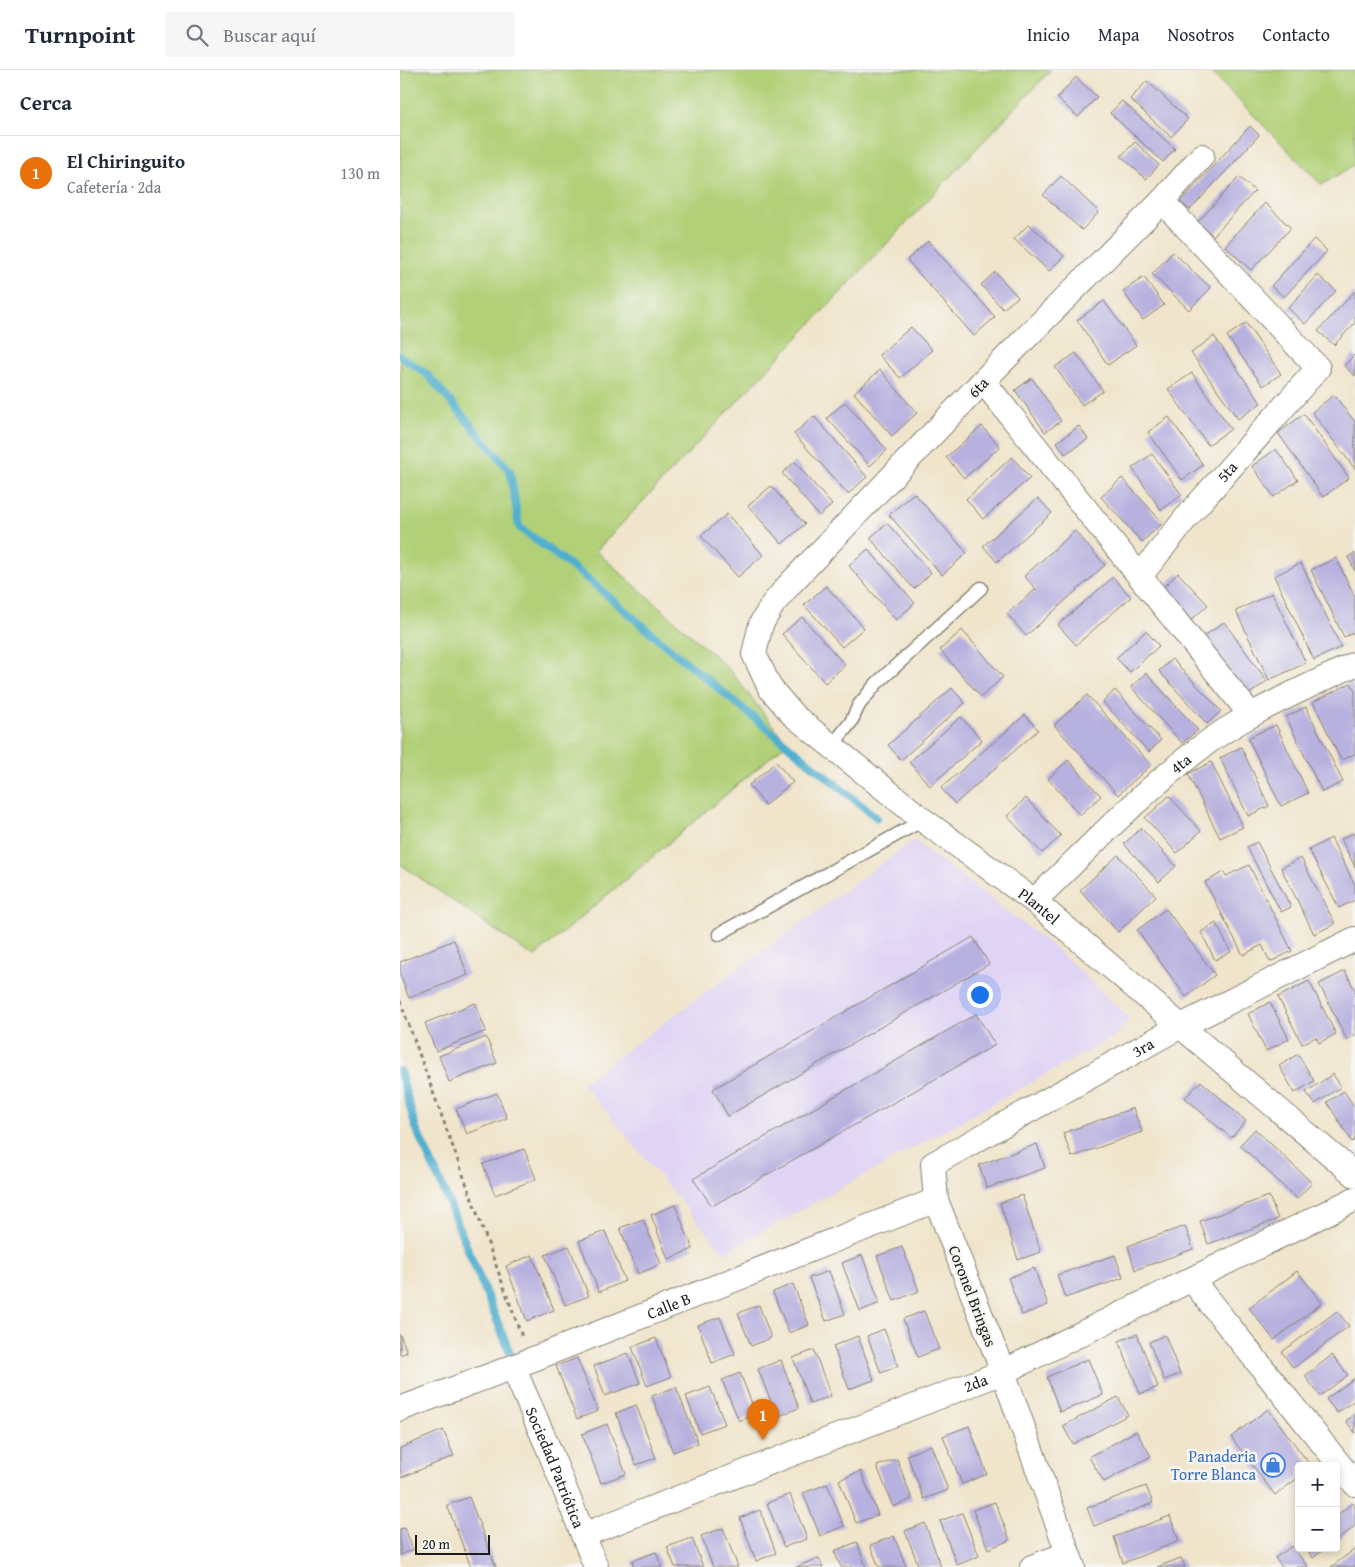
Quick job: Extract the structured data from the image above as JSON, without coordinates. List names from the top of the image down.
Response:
{
  "streets": {
    "street": [
      "6ta",
      "5ta",
      "4ta",
      "Plantel",
      "3ra",
      "Coronel Bringas",
      "Calle B",
      "2da",
      "Sociedad Patriótica"
    ]
  },
  "crossings": [
    ["6ta", "5ta"],
    ["6ta", "Plantel"],
    ["4ta", "Plantel"],
    ["Plantel", "3ra"],
    ["3ra", "Coronel Bringas"],
    ["Coronel Bringas", "Calle B"],
    ["Coronel Bringas", "2da"],
    ["Calle B", "Sociedad Patriótica"],
    ["2da", "Sociedad Patriótica"]
  ],
  "places": {
    "shop": ["Panaderia Torre Blanca"]
  },
  "scale_bar": "20 m",
  "page": {
    "header": "Turnpoint",
    "search": "Buscar aquí",
    "nav": [
      "Inicio",
      "Mapa",
      "Nosotros",
      "Contacto"
    ],
    "heading": "Cerca",
    "list": [
      {
        "mark": "1",
        "name": "El Chiringuito",
        "note": "Cafetería · 2da",
        "value": "130 m"
      }
    ],
    "pins": "1",
    "map_buttons": ["+", "−"],
    "scale": "20 m"
  }
}
